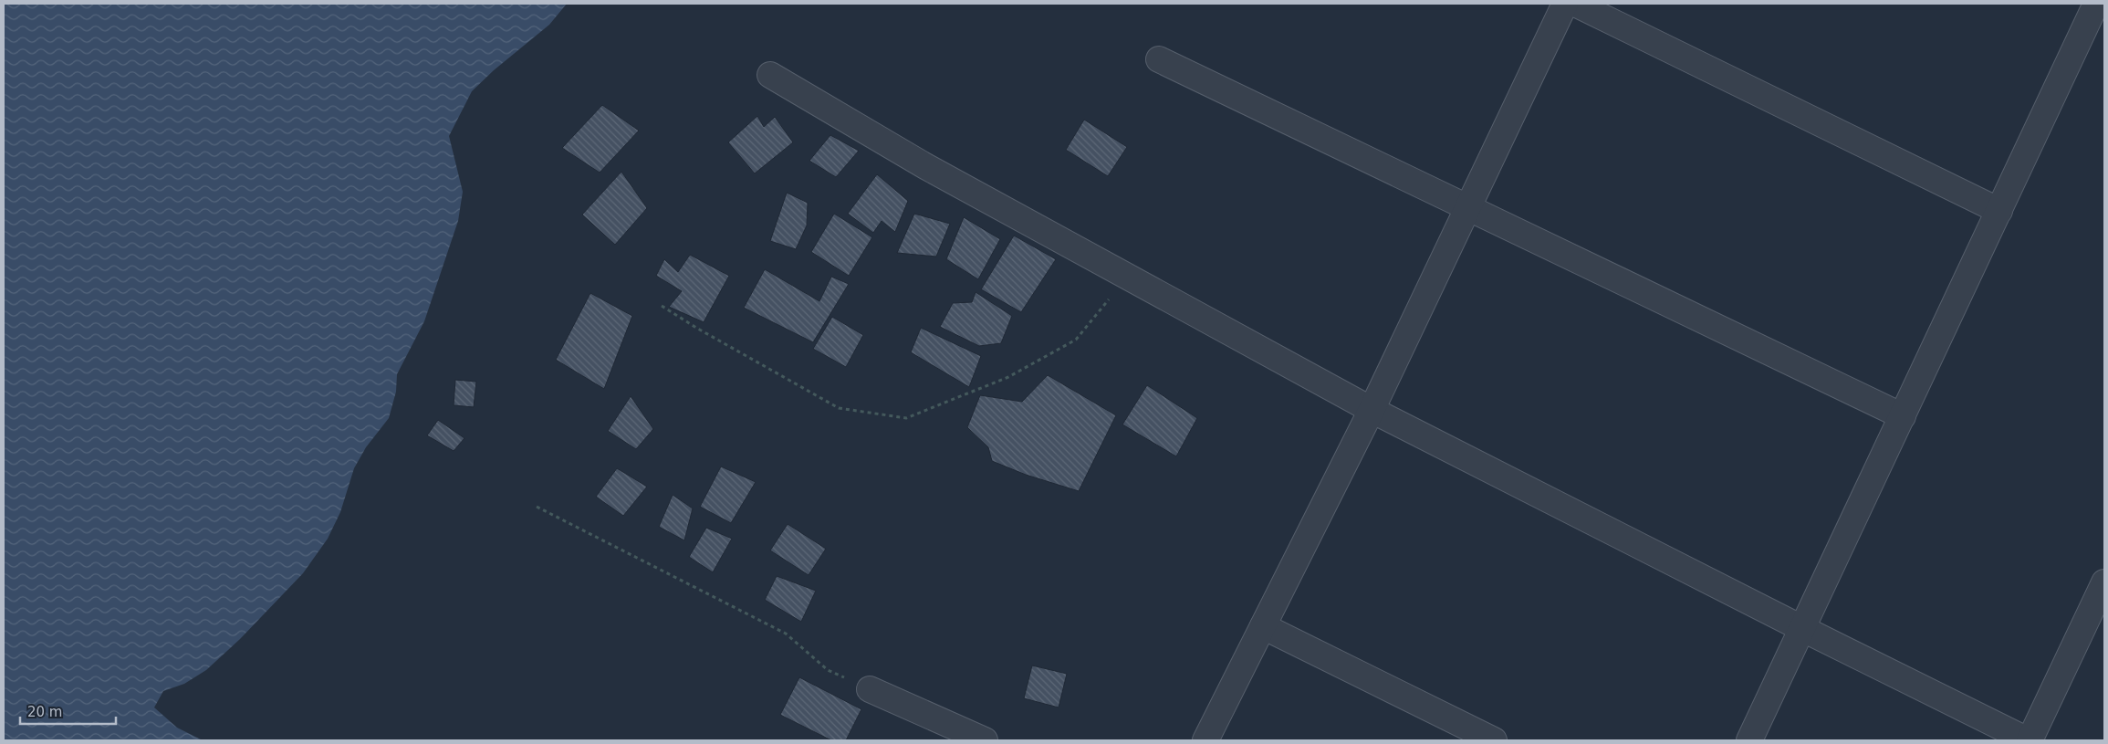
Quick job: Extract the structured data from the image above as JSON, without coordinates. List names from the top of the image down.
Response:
{
  "scale_bar": "20 m"
}
